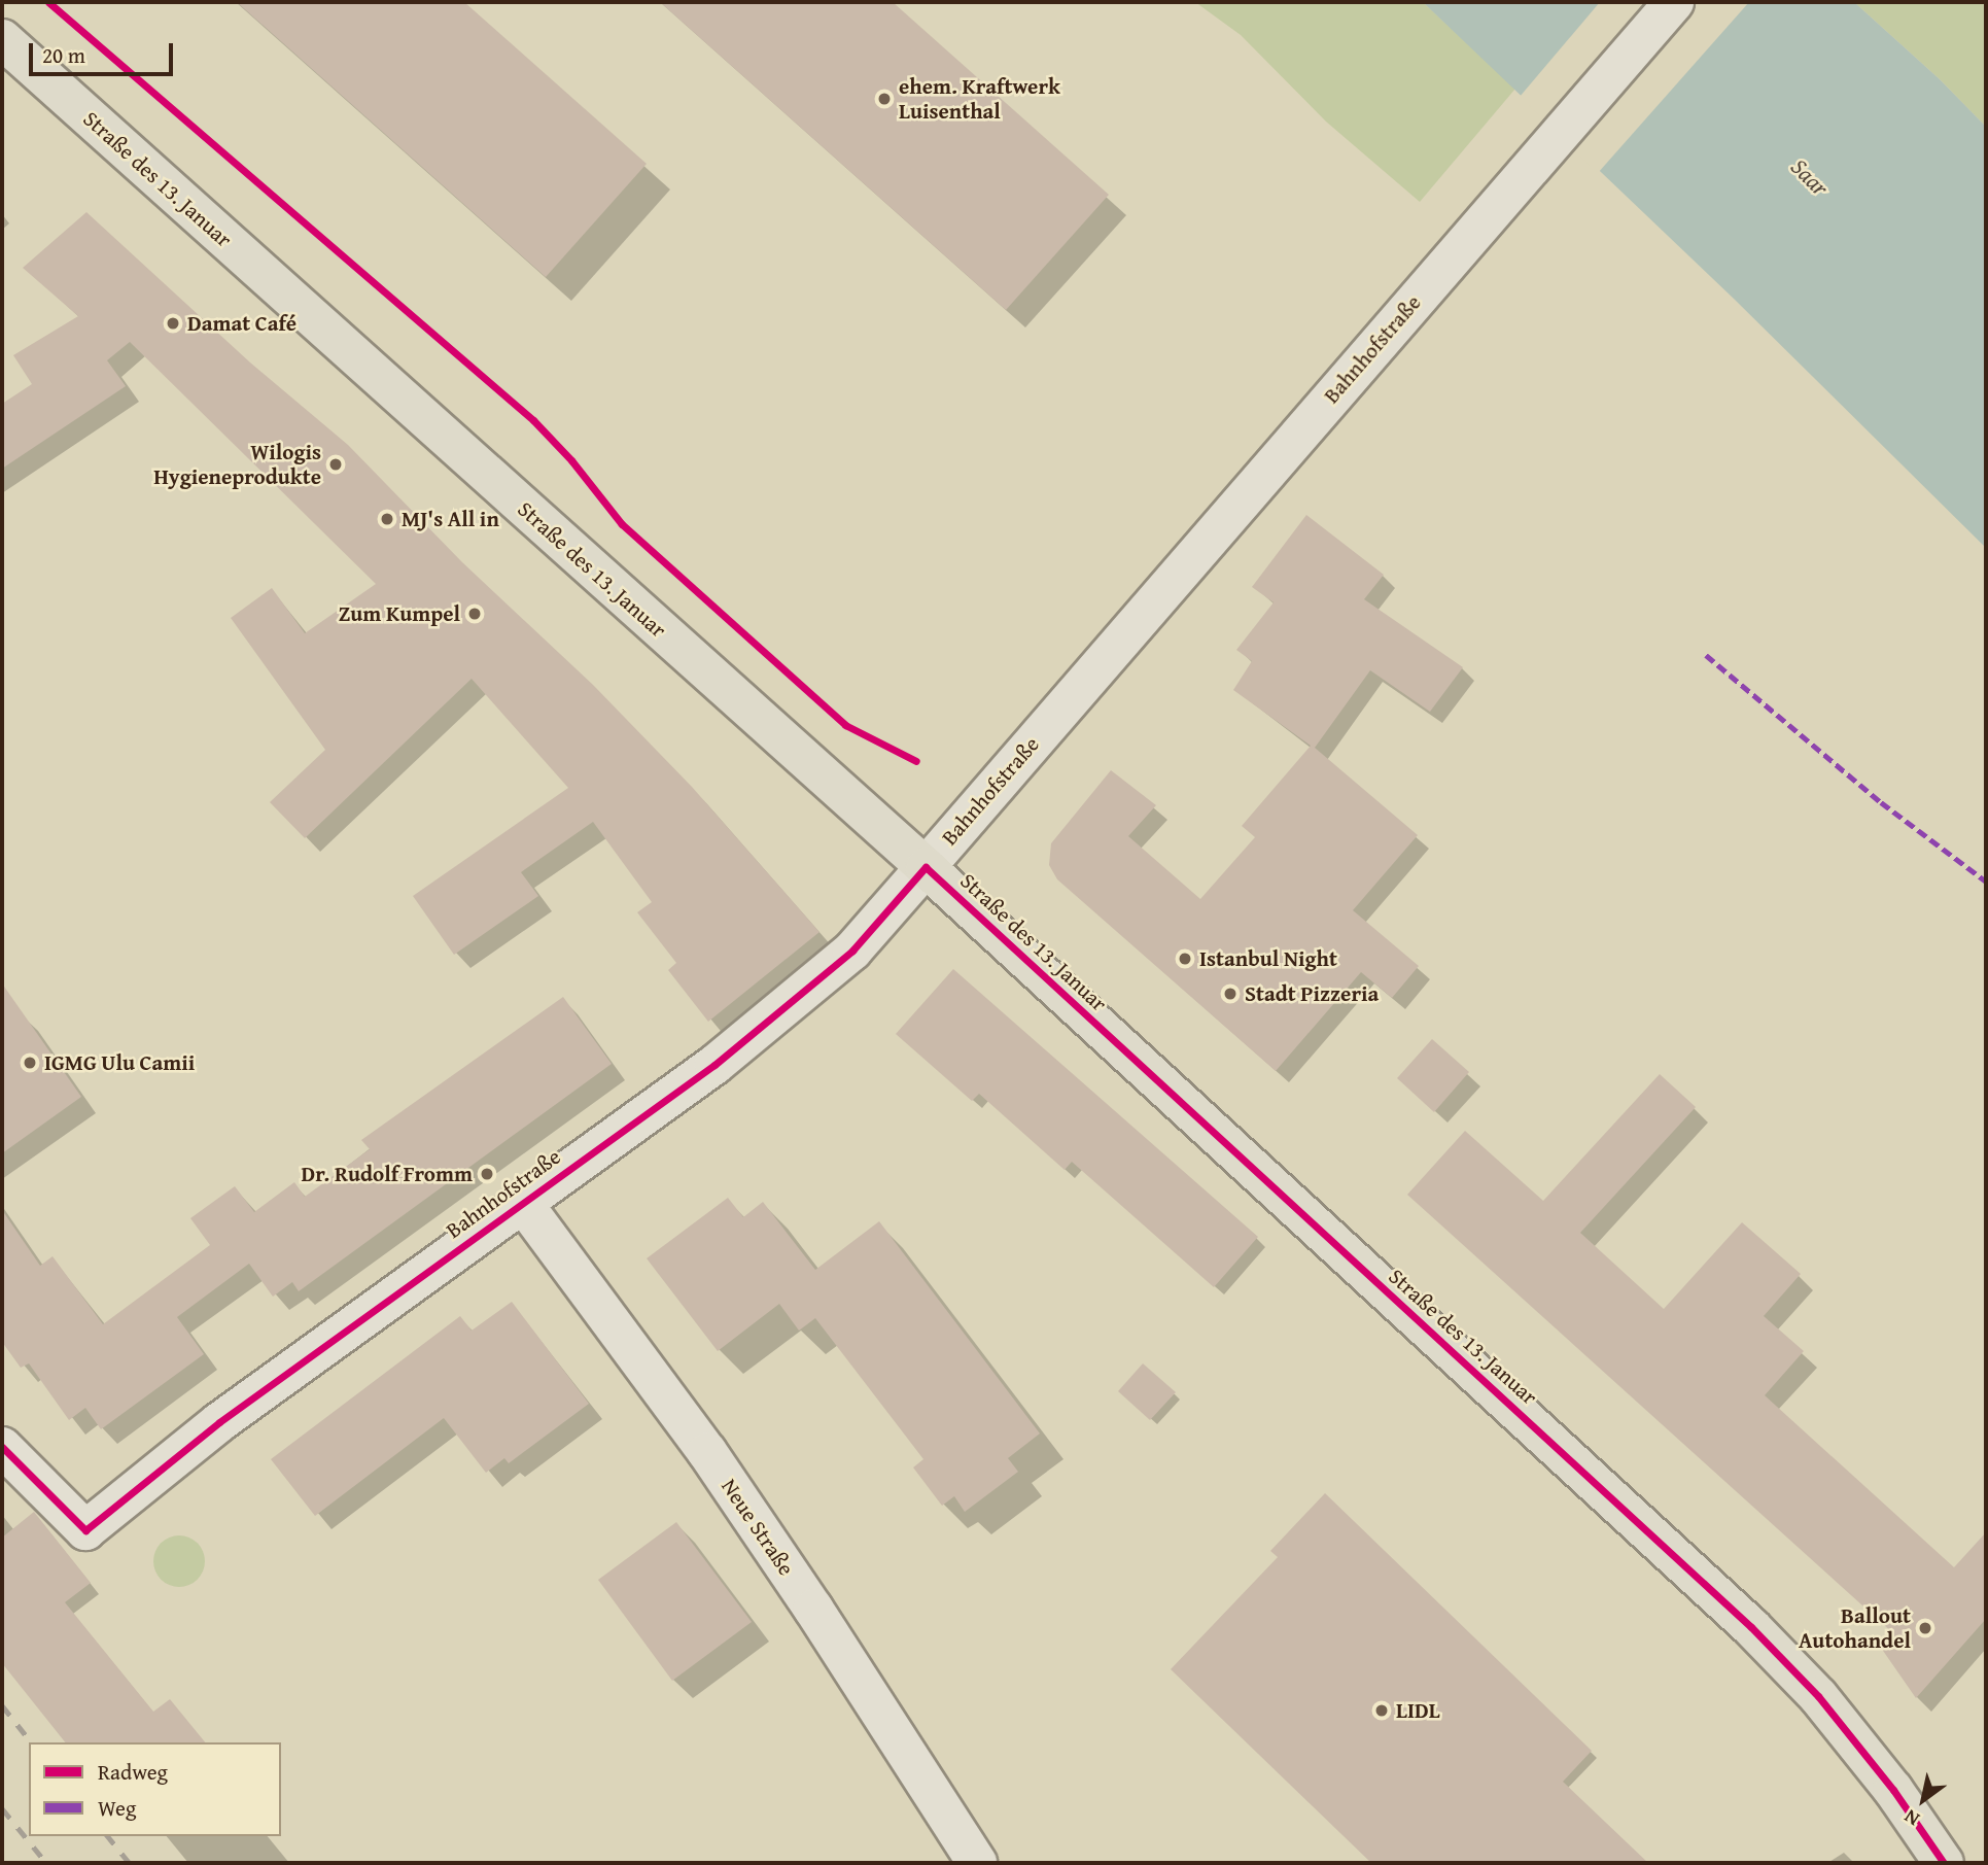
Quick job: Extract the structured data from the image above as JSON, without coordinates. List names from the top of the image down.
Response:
{
  "streets": {
    "main road": ["Straße des 13. Januar"],
    "street": ["Bahnhofstraße", "Neue Straße"]
  },
  "crossings": [
    ["Straße des 13. Januar", "Bahnhofstraße"],
    ["Bahnhofstraße", "Neue Straße"]
  ],
  "water": ["Saar"],
  "places": [
    "ehem. Kraftwerk Luisenthal",
    "Damat Café",
    "Wilogis Hygieneprodukte",
    "MJ's All in",
    "Zum Kumpel",
    "Istanbul Night",
    "Stadt Pizzeria",
    "IGMG Ulu Camii",
    "Dr. Rudolf Fromm",
    "Ballout Autohandel",
    "LIDL"
  ],
  "legend": ["Radweg", "Weg"],
  "scale_bar": "20 m",
  "north": "bottom left"
}
